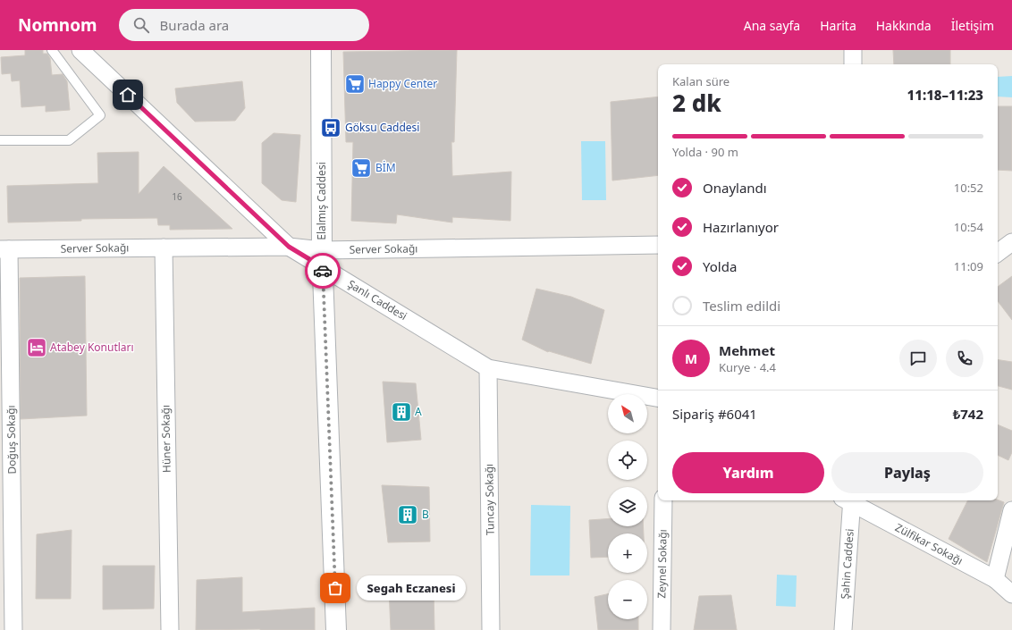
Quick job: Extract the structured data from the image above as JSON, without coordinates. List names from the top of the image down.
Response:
{
  "streets": {
    "street": [
      "Elalmış Caddesi",
      "Server Sokağı",
      "Şanlı Caddesi",
      "Hüner Sokağı",
      "Doğuş Sokağı",
      "Tuncay Sokağı",
      "Zülfikar Sokağı",
      "Zeynel Sokağı",
      "Şahin Caddesi"
    ]
  },
  "crossings": [
    ["Elalmış Caddesi", "Server Sokağı"],
    ["Elalmış Caddesi", "Şanlı Caddesi"],
    ["Server Sokağı", "Şanlı Caddesi"],
    ["Server Sokağı", "Hüner Sokağı"],
    ["Server Sokağı", "Doğuş Sokağı"],
    ["Şanlı Caddesi", "Tuncay Sokağı"]
  ],
  "places": {
    "supermarket": ["Happy Center", "BİM"],
    "bus stop": ["Göksu Caddesi"],
    "hotel": ["Atabey Konutları"],
    "building": ["A", "B"],
    "other": ["Segah Eczanesi"]
  },
  "house_numbers": ["16"],
  "north": "top left",
  "page": {
    "header": "Nomnom",
    "search": "Burada ara",
    "nav": [
      "Ana sayfa",
      "Harita",
      "Hakkında",
      "İletişim"
    ],
    "heading": ["2 dk", "Kalan süre", "11:18–11:23"],
    "panel": [
      "Mehmet",
      "Kurye · 4.4",
      "Sipariş #6041",
      "₺742"
    ],
    "bar": "Yolda · 90 m",
    "list": [
      ["Onaylandı", "10:52"],
      ["Hazırlanıyor", "10:54"],
      ["Yolda", "11:09"],
      "Teslim edildi"
    ],
    "round": "M",
    "map_buttons": ["+", "−"],
    "buttons": ["Yardım", "Paylaş"],
    "bubble": "Segah Eczanesi"
  }
}
